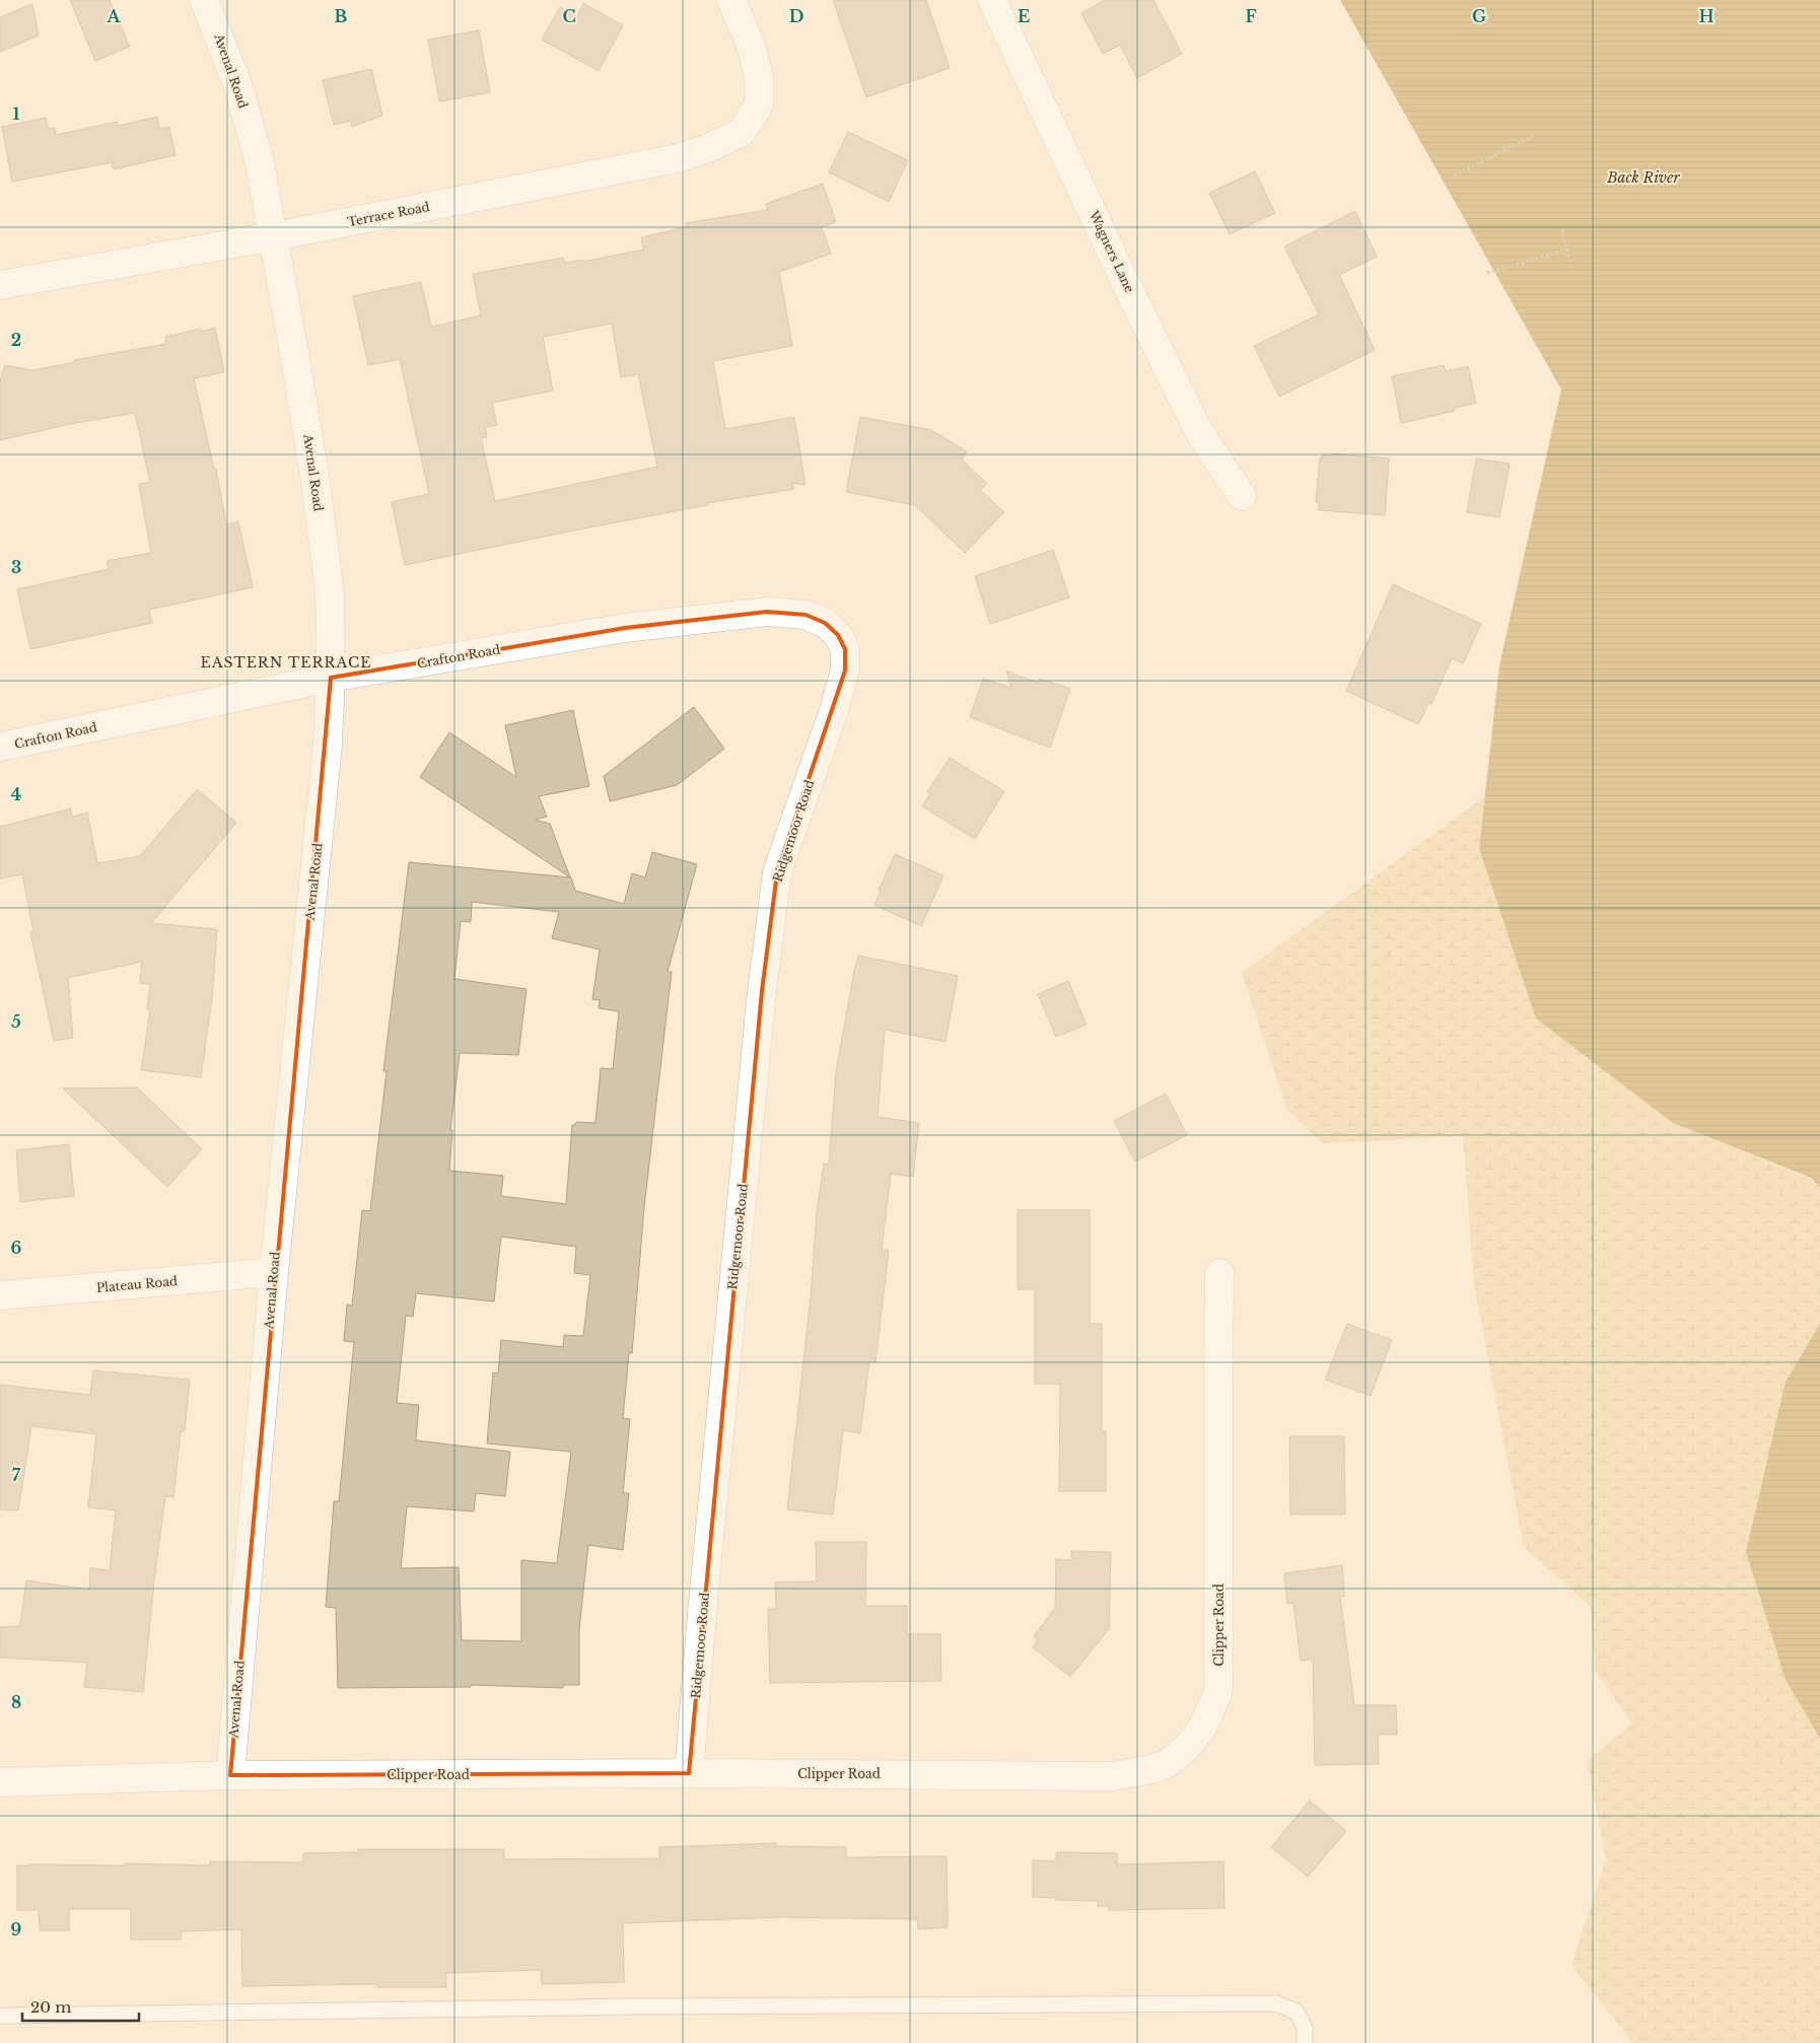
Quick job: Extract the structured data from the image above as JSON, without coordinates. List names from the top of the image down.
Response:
{
  "streets": {
    "street": [
      "Avenal Road",
      "Terrace Road",
      "Wagners Lane",
      "Crafton Road",
      "Ridgemoor Road",
      "Plateau Road",
      "Clipper Road"
    ]
  },
  "crossings": [
    ["Avenal Road", "Terrace Road"],
    ["Avenal Road", "Crafton Road"],
    ["Avenal Road", "Plateau Road"],
    ["Avenal Road", "Clipper Road"],
    ["Crafton Road", "Ridgemoor Road"],
    ["Ridgemoor Road", "Clipper Road"]
  ],
  "districts": ["EASTERN TERRACE"],
  "water": ["Back River"],
  "scale_bar": "20 m",
  "grid": {
    "columns": [
      "A",
      "B",
      "C",
      "D",
      "E",
      "F",
      "G",
      "H"
    ],
    "rows": [
      "1",
      "2",
      "3",
      "4",
      "5",
      "6",
      "7",
      "8",
      "9"
    ]
  }
}
